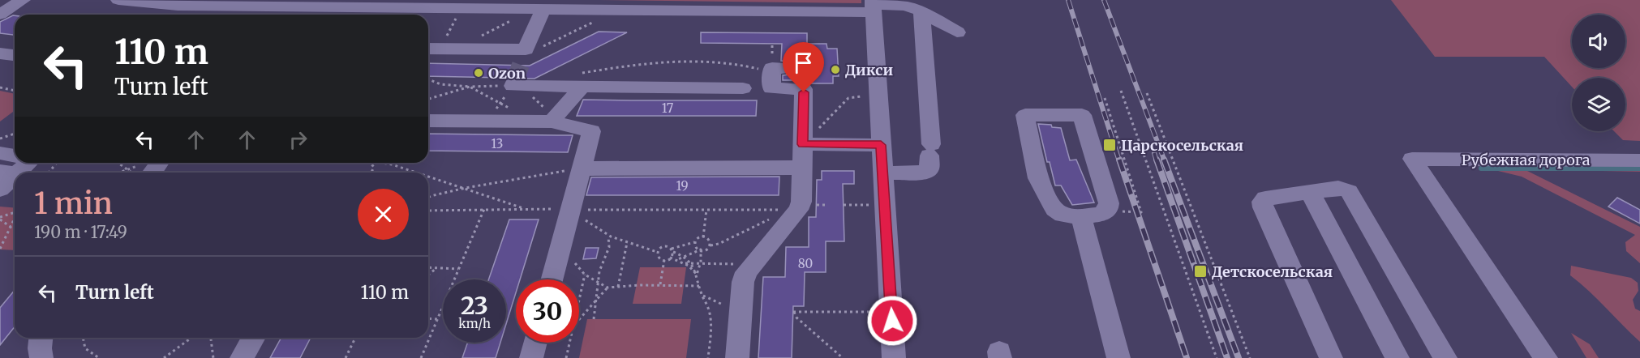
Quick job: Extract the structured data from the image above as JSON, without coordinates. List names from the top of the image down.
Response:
{
  "streets": {
    "street": ["Рубежная дорога"]
  },
  "places": {
    "other": ["Дикси", "Ozon"],
    "transit": ["Царскосельская", "Детскосельская"]
  },
  "house_numbers": [
    "17",
    "13",
    "19",
    "80"
  ],
  "page": {
    "turn": ["110 m", "Turn left"],
    "heading": ["1 min", "190 m · 17:49"],
    "list": [
      {
        "name": "Turn left",
        "value": "110 m"
      }
    ],
    "speed": "23 km/h",
    "limit": "30"
  }
}
